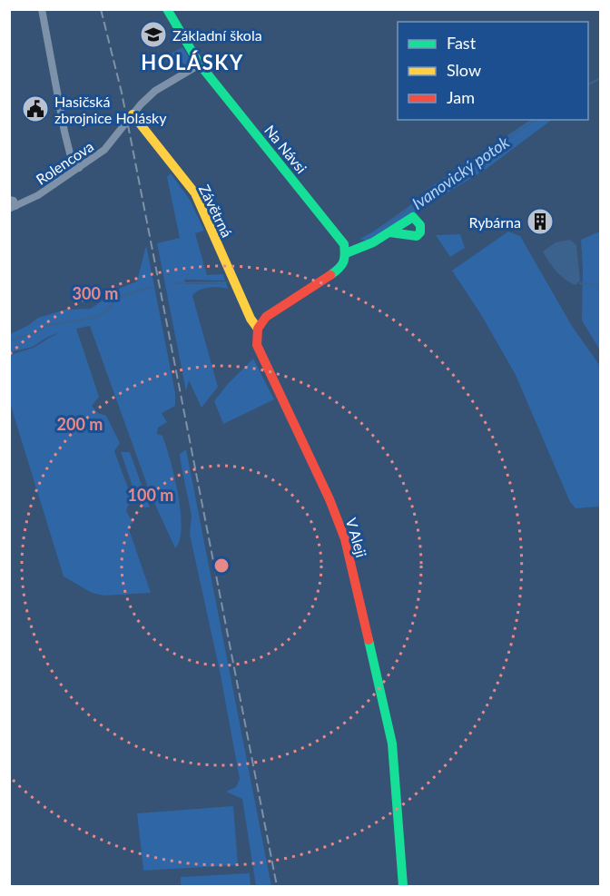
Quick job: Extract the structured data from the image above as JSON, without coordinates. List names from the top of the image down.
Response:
{
  "streets": {
    "street": [
      "Na Návsi",
      "Rolencova",
      "Závětrná",
      "V Aleji"
    ]
  },
  "crossings": [
    ["Na Návsi", "Rolencova"],
    ["Rolencova", "Závětrná"],
    ["Závětrná", "V Aleji"]
  ],
  "districts": ["HOLÁSKY"],
  "water": ["Ivanovický potok"],
  "places": {
    "school or university": ["Základní škola"],
    "public building": ["Hasičská zbrojnice Holásky"],
    "building": ["Rybárna"]
  },
  "legend": ["Fast", "Slow", "Jam"],
  "rings": ["300 m", "200 m", "100 m"]
}
